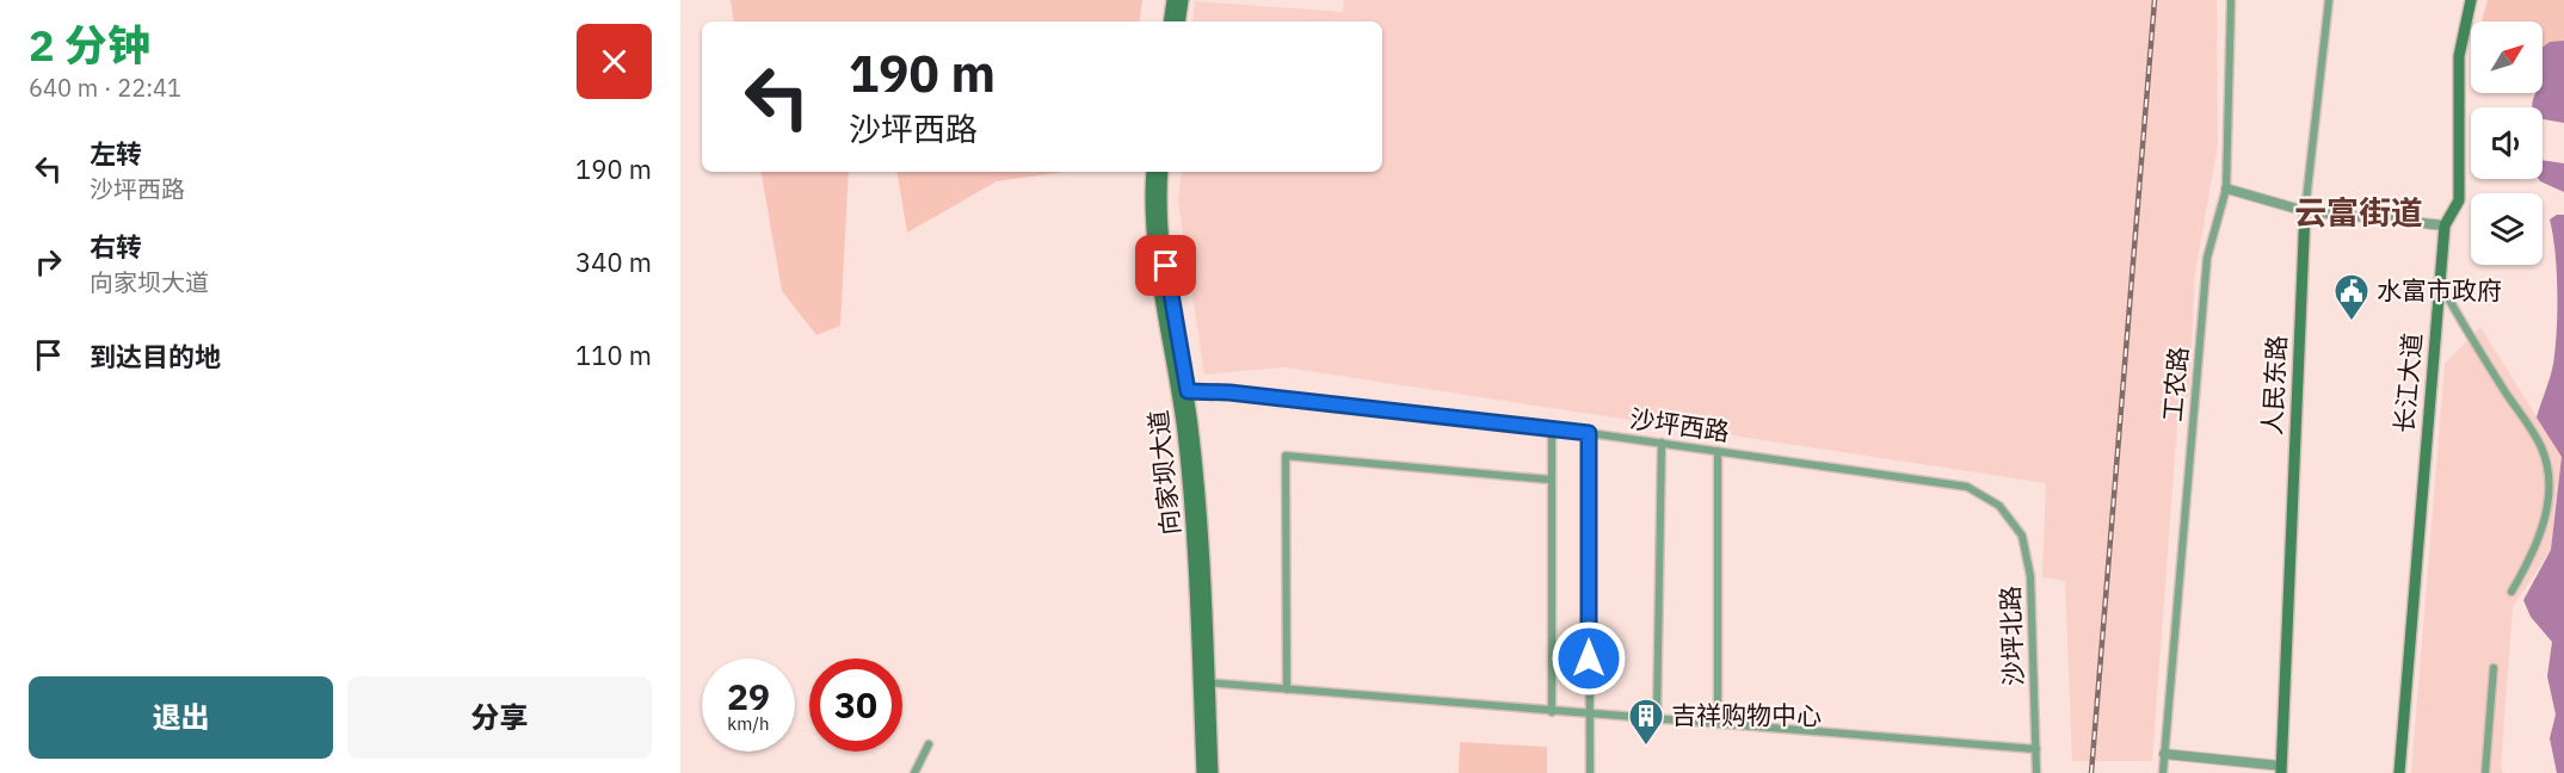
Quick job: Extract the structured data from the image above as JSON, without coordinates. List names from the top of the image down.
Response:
{
  "streets": {
    "main road": ["长江大道", "人民东路", "向家坝大道"],
    "street": ["工农路", "沙坪西路", "沙坪北路"]
  },
  "crossings": [
    ["沙坪西路", "向家坝大道"],
    ["沙坪西路", "沙坪北路"]
  ],
  "districts": ["云富街道"],
  "places": {
    "public building": ["水富市政府"],
    "building": ["吉祥购物中心"]
  },
  "north": "top right",
  "page": {
    "heading": ["2 分钟", "640 m · 22:41"],
    "turn": ["190 m", "沙坪西路"],
    "list": [
      {
        "name": "左转",
        "note": "沙坪西路",
        "value": "190 m"
      },
      {
        "name": "右转",
        "note": "向家坝大道",
        "value": "340 m"
      },
      {
        "name": "到达目的地",
        "value": "110 m"
      }
    ],
    "speed": "29 km/h",
    "limit": "30",
    "buttons": ["退出", "分享"]
  }
}
